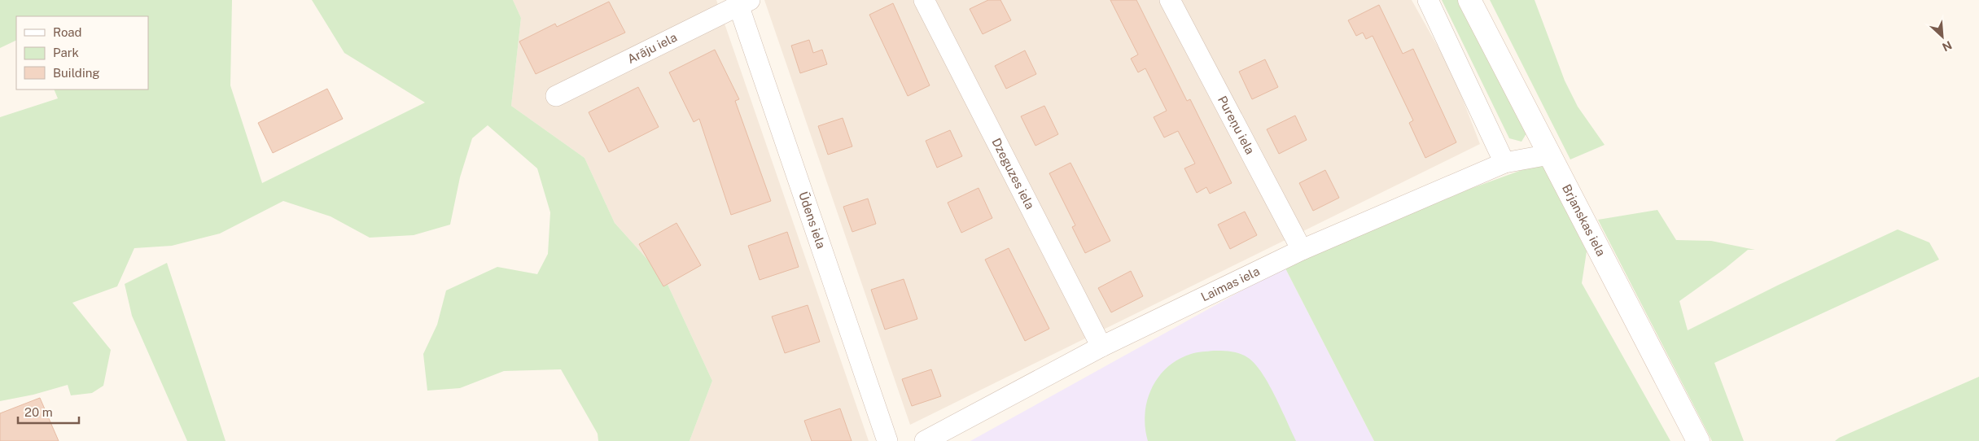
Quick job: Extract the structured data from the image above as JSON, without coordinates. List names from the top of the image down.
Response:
{
  "streets": {
    "main road": ["Brjanskas iela"],
    "street": [
      "Arāju iela",
      "Pureņu iela",
      "Dzeguzes iela",
      "Ūdens iela",
      "Laimas iela"
    ]
  },
  "crossings": [
    ["Arāju iela", "Ūdens iela"],
    ["Pureņu iela", "Laimas iela"],
    ["Dzeguzes iela", "Laimas iela"],
    ["Brjanskas iela", "Laimas iela"]
  ],
  "legend": ["Road", "Park", "Building"],
  "scale_bar": "20 m",
  "north": "bottom right"
}
